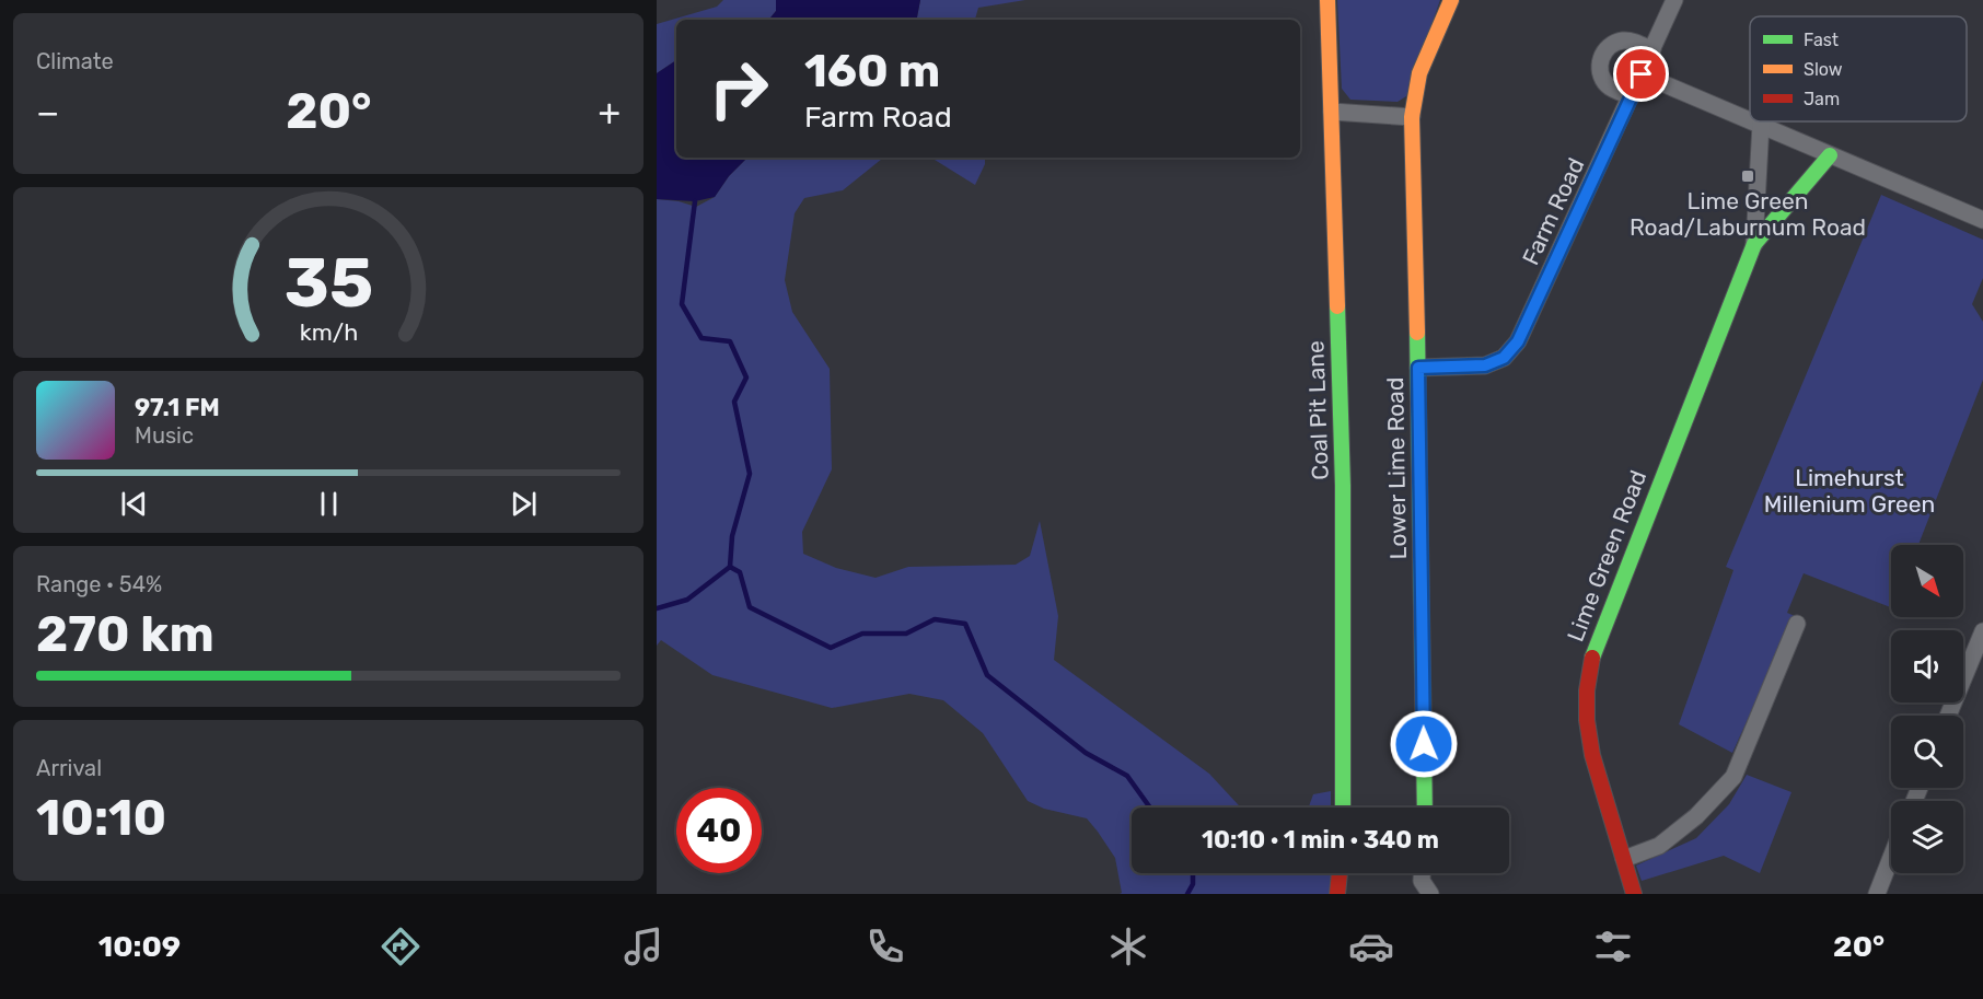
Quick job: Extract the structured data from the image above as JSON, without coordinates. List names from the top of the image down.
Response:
{
  "streets": {
    "street": [
      "Farm Road",
      "Coal Pit Lane",
      "Lower Lime Road",
      "Lime Green Road"
    ]
  },
  "crossings": [
    ["Farm Road", "Lower Lime Road"]
  ],
  "parks": ["Limehurst Millenium Green"],
  "places": {
    "transit": ["Lime Green Road/Laburnum Road"]
  },
  "legend": ["Fast", "Slow", "Jam"],
  "north": "bottom right",
  "page": {
    "tile": [
      "Climate",
      ["Range · 54%", "270 km"],
      ["Arrival", "10:10"]
    ],
    "turn": ["160 m", "Farm Road"],
    "heat": ["−", "20°", "+"],
    "song": ["97.1 FM", "Music"],
    "limit": "40",
    "trip": "10:10 · 1 min · 340 m",
    "tabs": ["10:09", "20°"],
    "gauge": ["35", "km/h"]
  }
}
